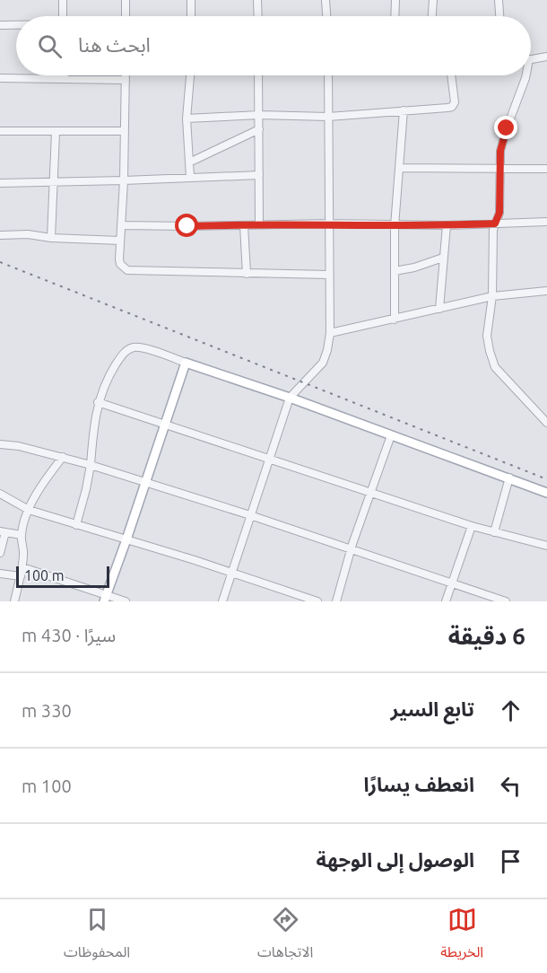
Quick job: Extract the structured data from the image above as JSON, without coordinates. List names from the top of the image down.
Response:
{
  "scale_bar": "100 m",
  "page": {
    "search": "ابحث هنا",
    "scale": "100 m",
    "heading": ["6 دقيقة", "سيرًا · 430 m"],
    "list": [
      ["تابع السير", "330 m"],
      ["انعطف يسارًا", "100 m"],
      "الوصول إلى الوجهة"
    ],
    "nav": ["الخريطة", "الاتجاهات", "المحفوظات"]
  }
}
